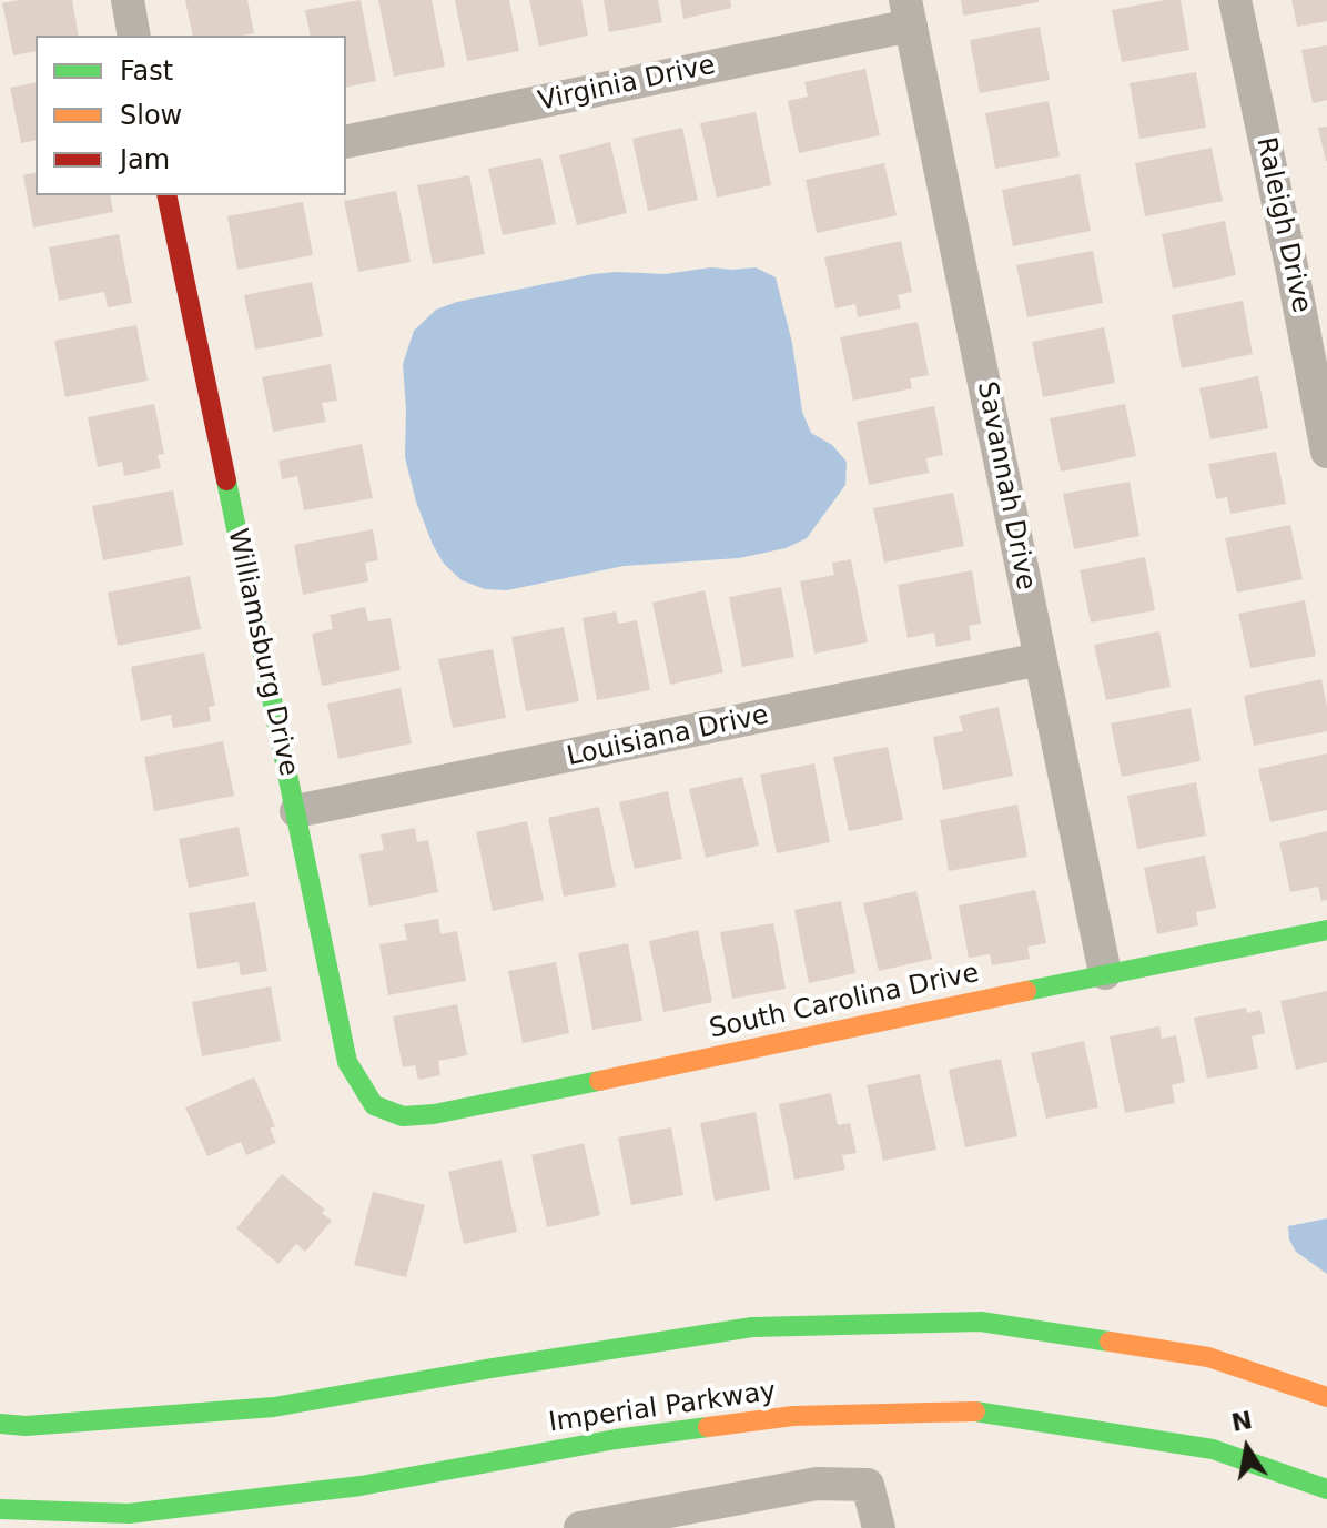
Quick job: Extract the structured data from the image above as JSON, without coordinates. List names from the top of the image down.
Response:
{
  "streets": {
    "main road": ["Williamsburg Drive", "South Carolina Drive", "Imperial Parkway"],
    "street": [
      "Virginia Drive",
      "Raleigh Drive",
      "Savannah Drive",
      "Louisiana Drive"
    ]
  },
  "crossings": [
    ["Virginia Drive", "Savannah Drive"],
    ["Savannah Drive", "Louisiana Drive"],
    ["Savannah Drive", "South Carolina Drive"],
    ["Williamsburg Drive", "Louisiana Drive"],
    ["Williamsburg Drive", "South Carolina Drive"]
  ],
  "legend": ["Fast", "Slow", "Jam"],
  "north": "top"
}
